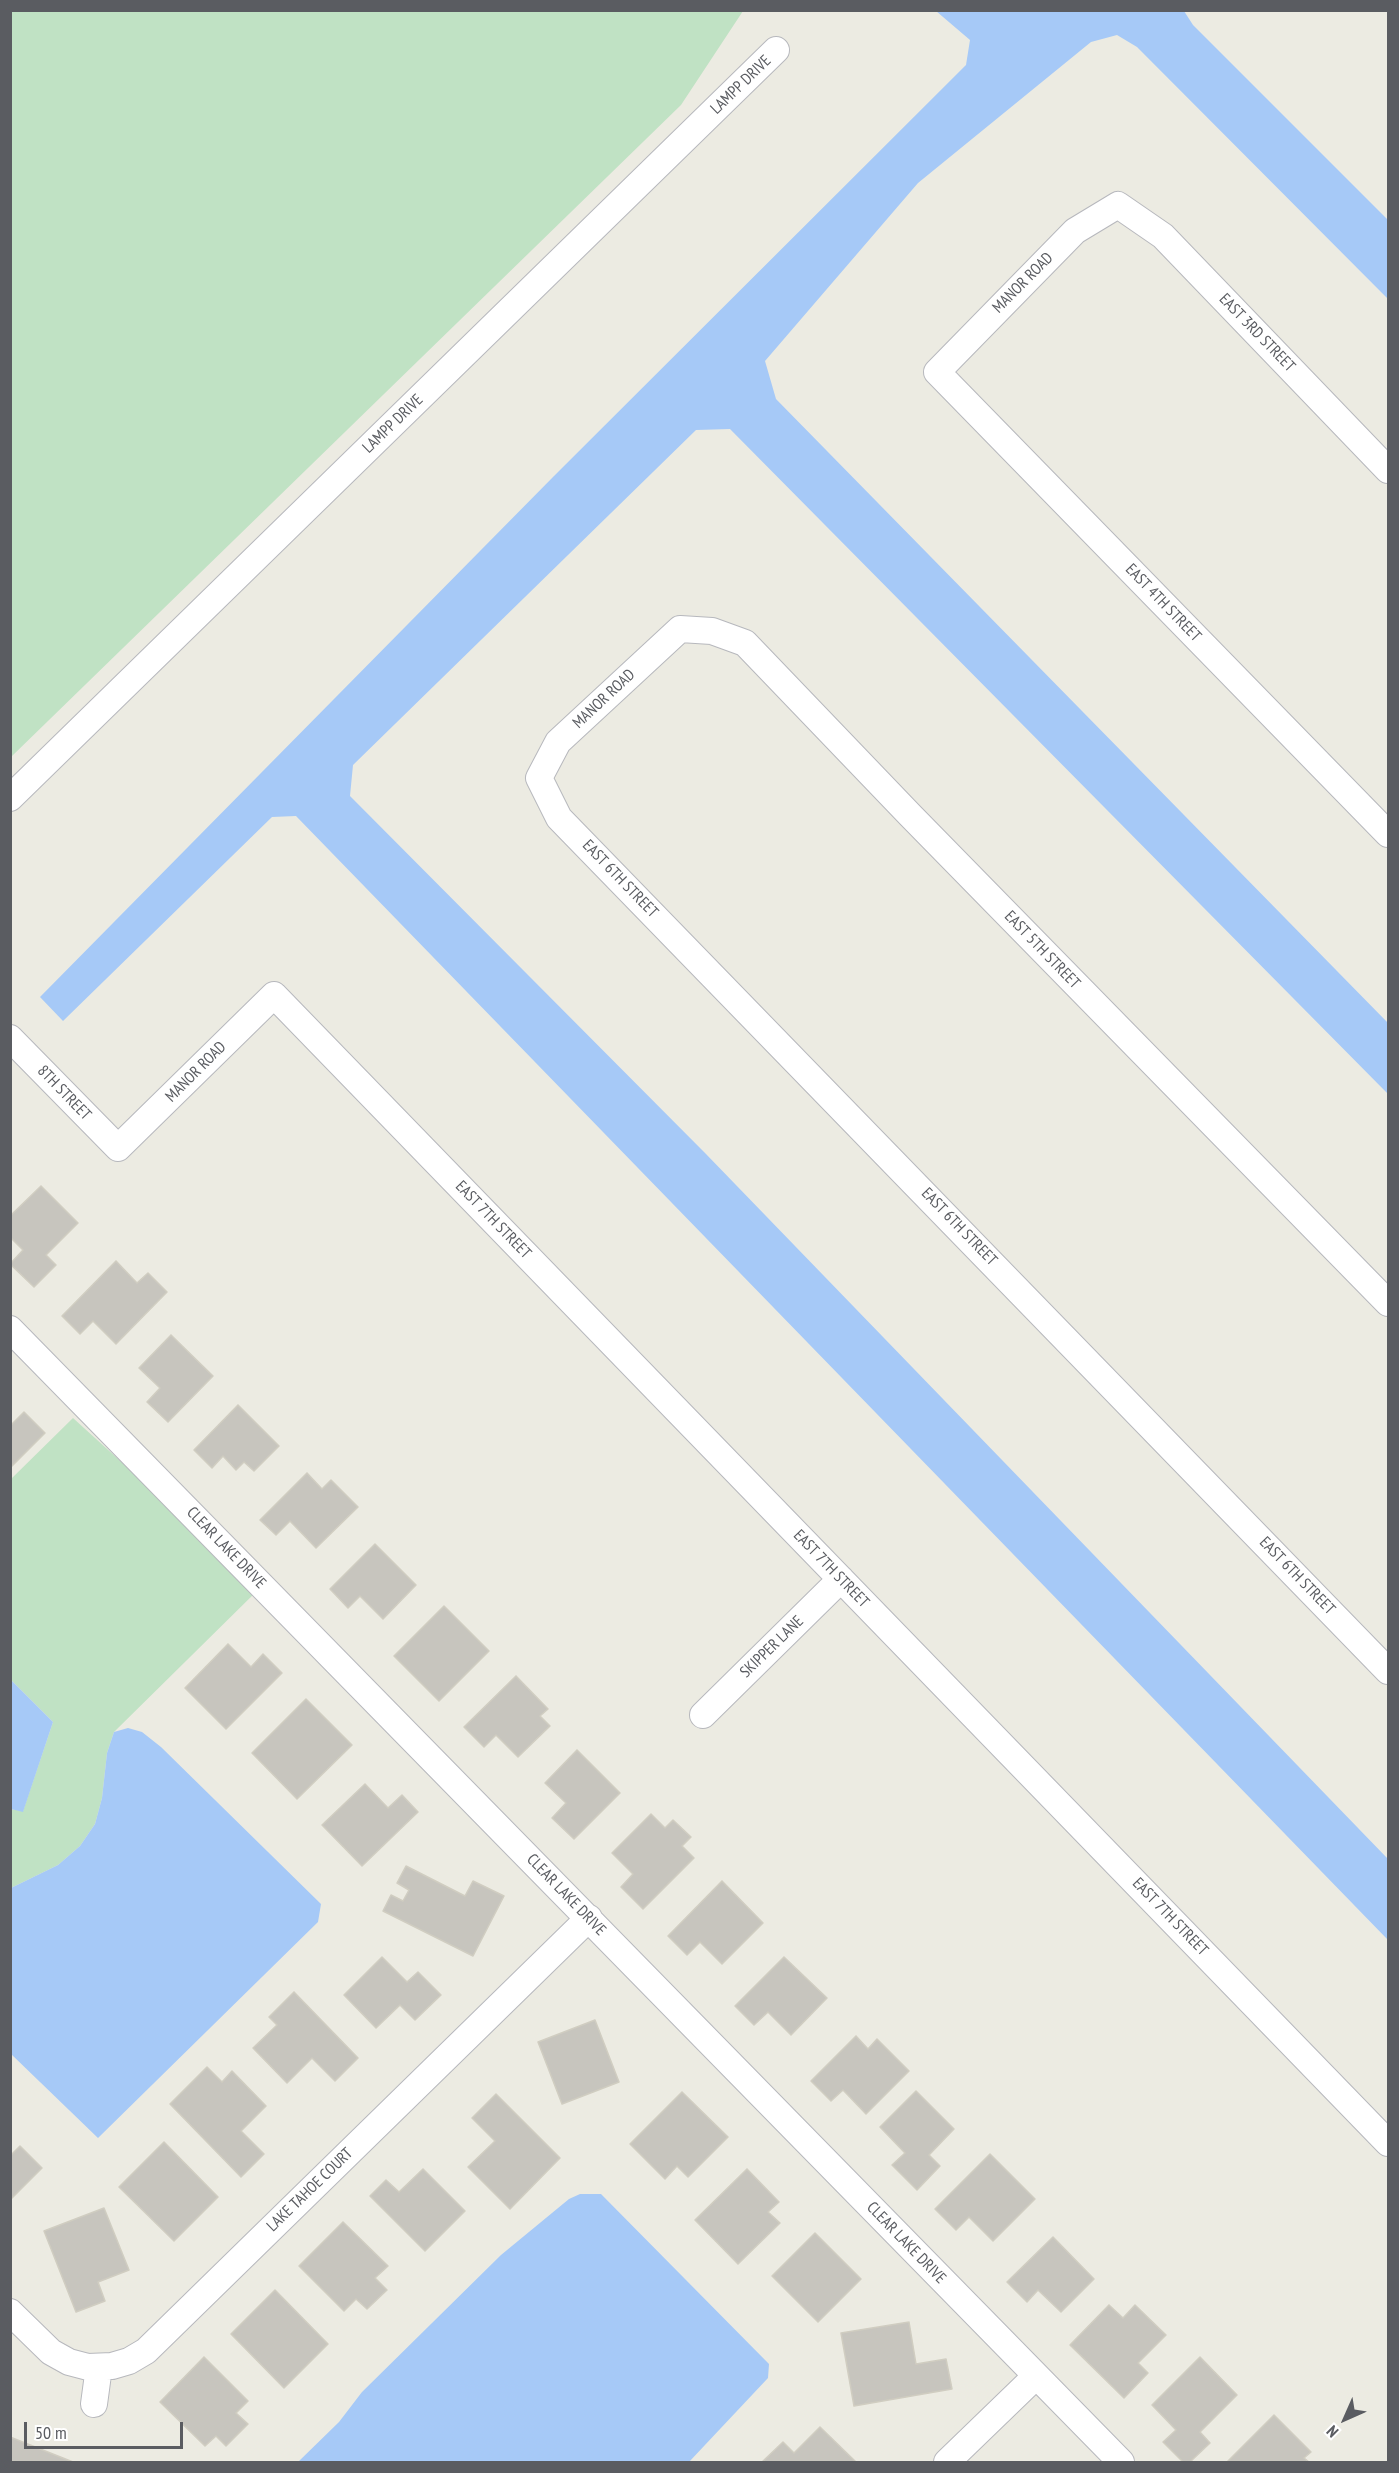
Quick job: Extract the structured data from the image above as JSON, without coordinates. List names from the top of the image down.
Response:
{
  "streets": {
    "street": [
      "LAMPP DRIVE",
      "MANOR ROAD",
      "EAST 3RD STREET",
      "EAST 4TH STREET",
      "EAST 6TH STREET",
      "EAST 5TH STREET",
      "8TH STREET",
      "EAST 7TH STREET",
      "CLEAR LAKE DRIVE",
      "SKIPPER LANE",
      "LAKE TAHOE COURT"
    ]
  },
  "crossings": [
    ["MANOR ROAD", "EAST 3RD STREET"],
    ["MANOR ROAD", "EAST 4TH STREET"],
    ["MANOR ROAD", "EAST 6TH STREET"],
    ["MANOR ROAD", "EAST 5TH STREET"],
    ["MANOR ROAD", "8TH STREET"],
    ["MANOR ROAD", "EAST 7TH STREET"],
    ["EAST 7TH STREET", "SKIPPER LANE"],
    ["CLEAR LAKE DRIVE", "LAKE TAHOE COURT"]
  ],
  "scale_bar": "50 m",
  "north": "bottom left"
}
